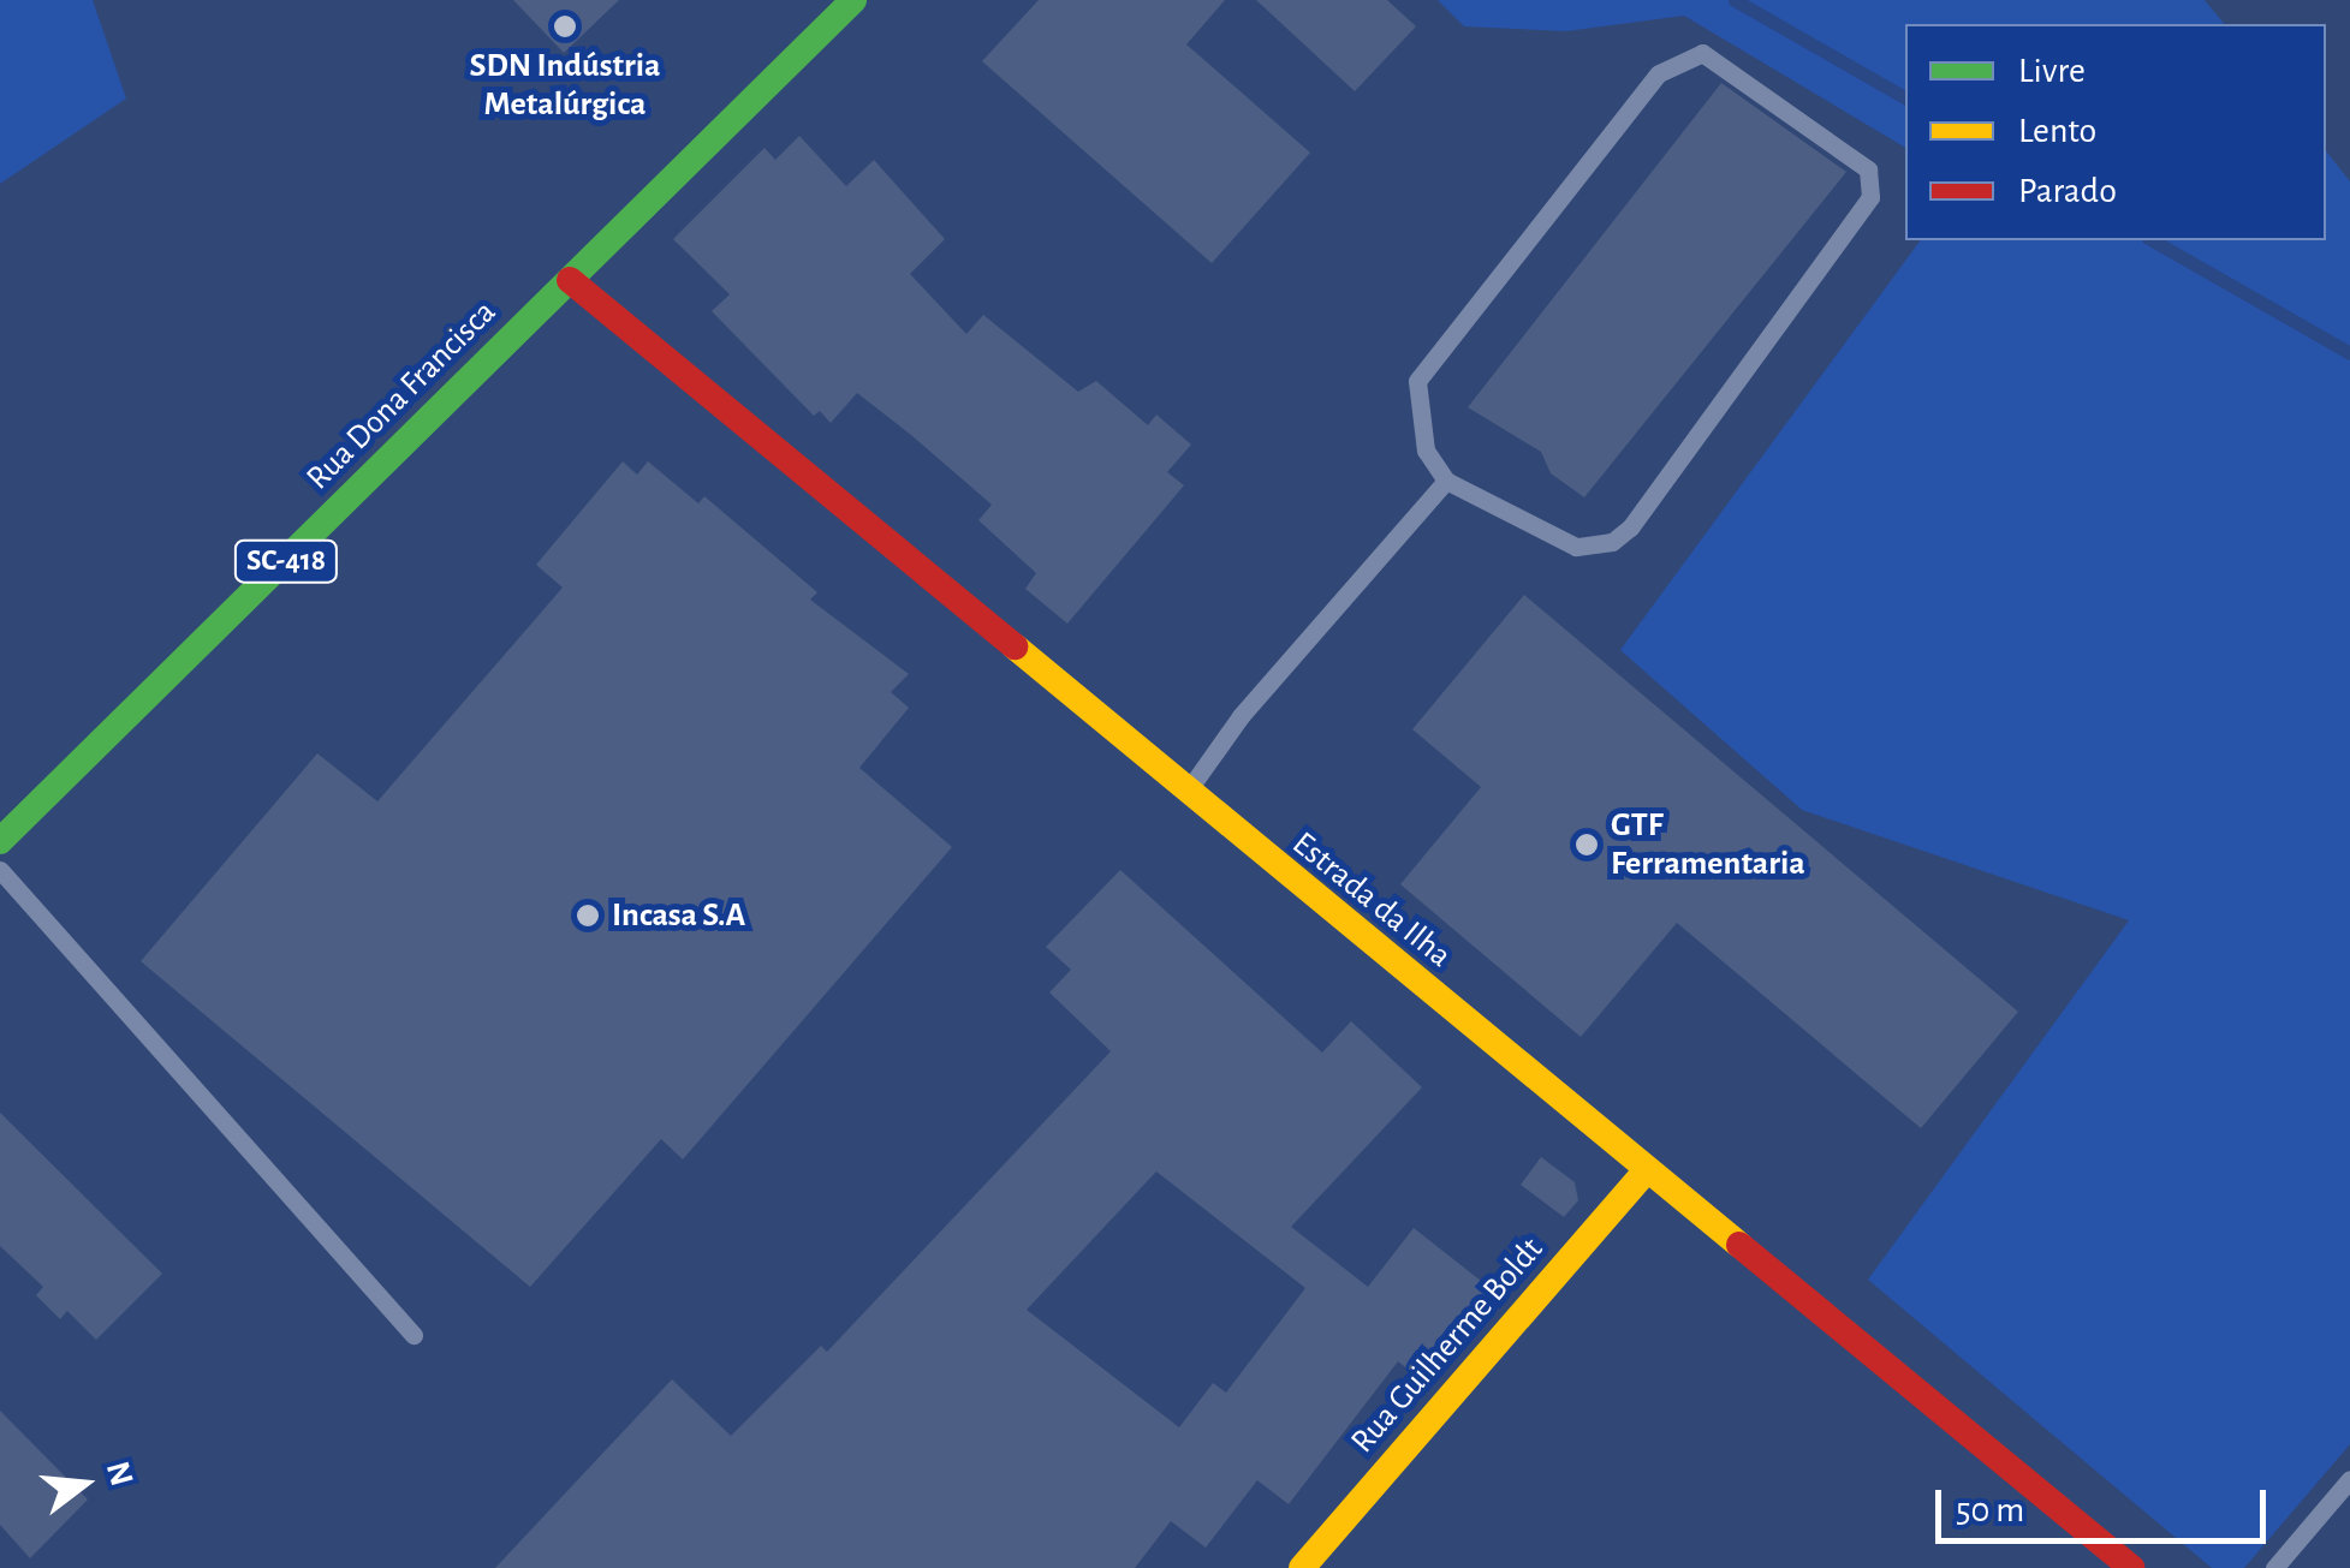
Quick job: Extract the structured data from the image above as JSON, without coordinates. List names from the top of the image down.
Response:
{
  "streets": {
    "street": [
      "Rua Dona Francisca",
      "SC-418",
      "Estrada da Ilha",
      "Rua Guilherme Boldt"
    ]
  },
  "crossings": [
    ["Rua Dona Francisca", "Estrada da Ilha"],
    ["Estrada da Ilha", "Rua Guilherme Boldt"]
  ],
  "places": ["SDN Indústria Metalúrgica", "GTF Ferramentaria", "Incasa S.A"],
  "legend": ["Livre", "Lento", "Parado"],
  "scale_bar": "50 m",
  "north": "right"
}
